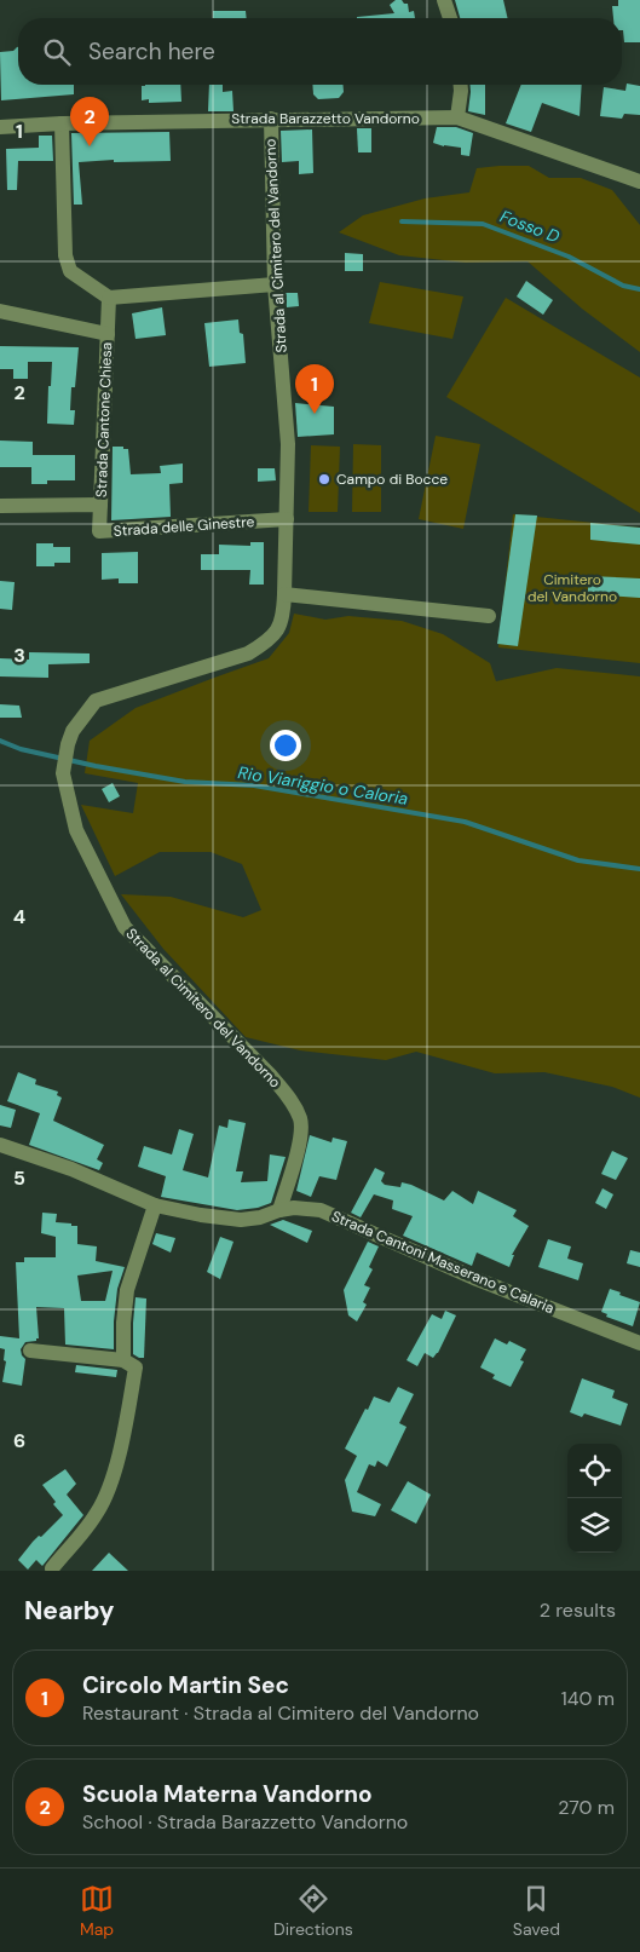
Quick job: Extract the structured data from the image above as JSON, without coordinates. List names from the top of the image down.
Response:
{
  "streets": {
    "street": [
      "Strada Barazzetto Vandorno",
      "Strada al Cimitero del Vandorno",
      "Strada Cantone Chiesa",
      "Strada delle Ginestre",
      "Strada Cantoni Masserano e Calaria"
    ]
  },
  "crossings": [
    ["Strada Barazzetto Vandorno", "Strada al Cimitero del Vandorno"],
    ["Strada al Cimitero del Vandorno", "Strada delle Ginestre"],
    ["Strada al Cimitero del Vandorno", "Strada Cantoni Masserano e Calaria"],
    ["Strada Cantone Chiesa", "Strada delle Ginestre"]
  ],
  "water": ["Fosso D", "Rio Viariggio o Caloria"],
  "parks": ["Cimitero del Vandorno"],
  "places": ["Campo di Bocce"],
  "page": {
    "search": "Search here",
    "pins": ["2", "1"],
    "heading": ["Nearby", "2 results"],
    "list": [
      {
        "mark": "1",
        "name": "Circolo Martin Sec",
        "note": "Restaurant · Strada al Cimitero del Vandorno",
        "value": "140 m"
      },
      {
        "mark": "2",
        "name": "Scuola Materna Vandorno",
        "note": "School · Strada Barazzetto Vandorno",
        "value": "270 m"
      }
    ],
    "nav": ["Map", "Directions", "Saved"]
  },
  "grid": {
    "rows": [
      "1",
      "2",
      "3",
      "4",
      "5",
      "6"
    ]
  }
}
